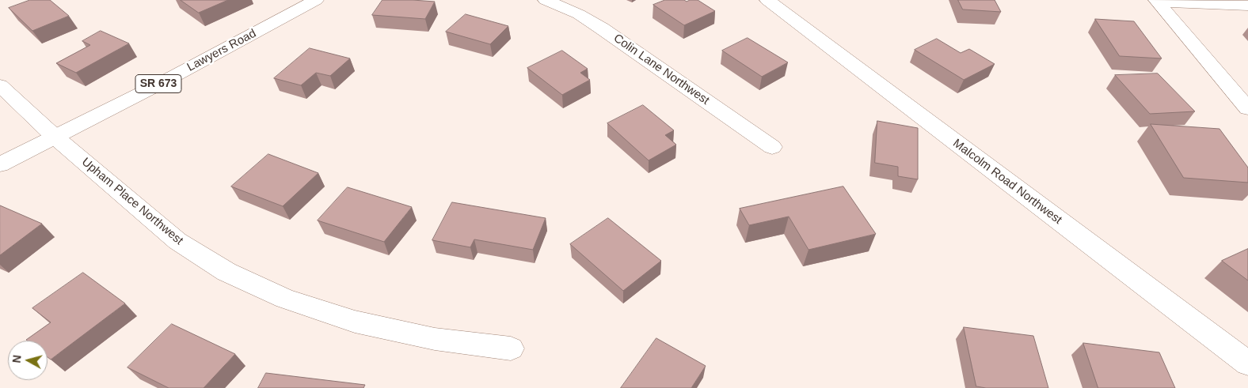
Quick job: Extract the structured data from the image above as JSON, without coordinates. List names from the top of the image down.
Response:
{
  "streets": {
    "street": [
      "Lawyers Road",
      "Colin Lane Northwest",
      "SR 673",
      "Malcolm Road Northwest",
      "Upham Place Northwest"
    ]
  },
  "crossings": [
    ["Lawyers Road", "Upham Place Northwest"]
  ],
  "north": "left"
}
